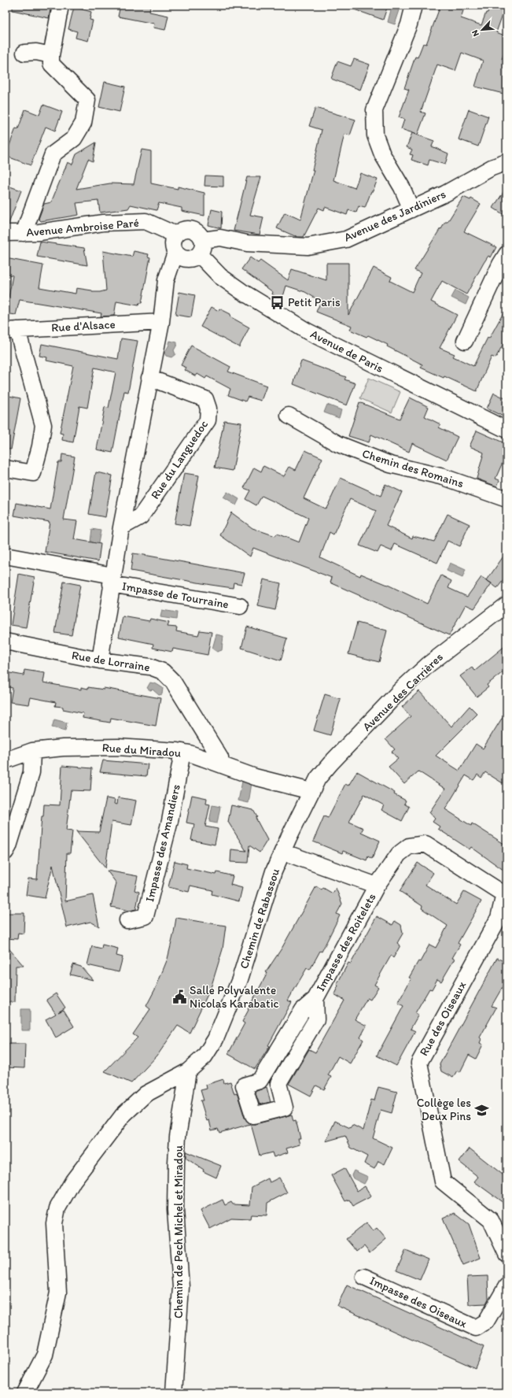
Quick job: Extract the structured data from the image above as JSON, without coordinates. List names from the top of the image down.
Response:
{
  "streets": {
    "street": [
      "Avenue des Jardiniers",
      "Avenue Ambroise Paré",
      "Rue d'Alsace",
      "Avenue de Paris",
      "Rue du Languedoc",
      "Chemin des Romains",
      "Impasse de Tourraine",
      "Rue de Lorraine",
      "Avenue des Carrières",
      "Rue du Miradou",
      "Impasse des Amandiers",
      "Chemin de Rabassou",
      "Impasse des Roitelets",
      "Rue des Oiseaux",
      "Chemin de Pech Michel et Miradou",
      "Impasse des Oiseaux"
    ]
  },
  "crossings": [
    ["Avenue des Jardiniers", "Avenue Ambroise Paré"],
    ["Avenue des Jardiniers", "Avenue de Paris"],
    ["Avenue Ambroise Paré", "Avenue de Paris"],
    ["Rue de Lorraine", "Rue du Miradou"],
    ["Avenue des Carrières", "Rue du Miradou"],
    ["Avenue des Carrières", "Chemin de Rabassou"],
    ["Rue du Miradou", "Impasse des Amandiers"],
    ["Rue du Miradou", "Chemin de Rabassou"],
    ["Chemin de Rabassou", "Chemin de Pech Michel et Miradou"],
    ["Impasse des Roitelets", "Rue des Oiseaux"]
  ],
  "places": {
    "bus stop": ["Petit Paris"],
    "public building": ["Salle Polyvalente Nicolas Karabatic"],
    "school or university": ["Collège les Deux Pins"]
  },
  "north": "bottom left"
}
